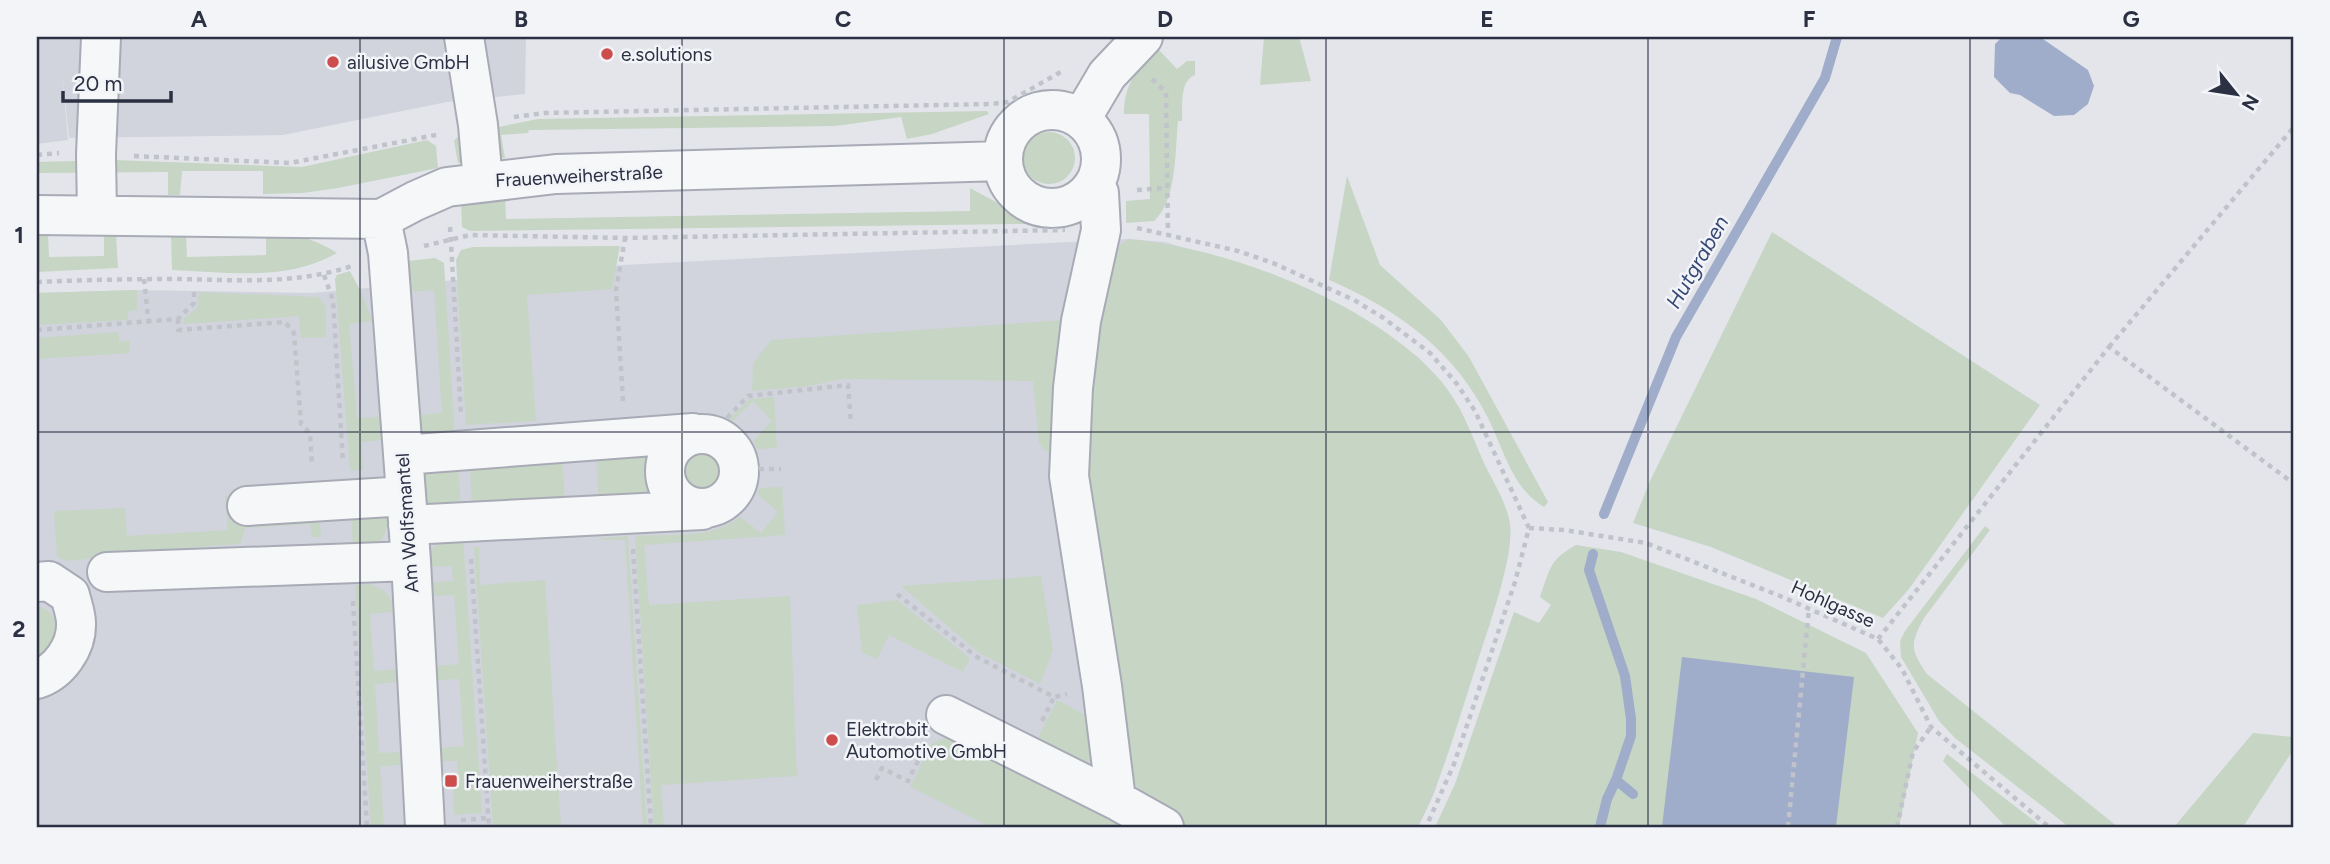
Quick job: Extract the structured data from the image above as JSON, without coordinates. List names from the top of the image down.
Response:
{
  "streets": {
    "street": ["Frauenweiherstraße", "Am Wolfsmantel"],
    "path": ["Hohlgasse"]
  },
  "crossings": [
    ["Frauenweiherstraße", "Am Wolfsmantel"]
  ],
  "water": ["Hutgraben"],
  "places": {
    "other": ["e.solutions", "ailusive GmbH", "Elektrobit Automotive GmbH"],
    "transit": ["Frauenweiherstraße"]
  },
  "scale_bar": "20 m",
  "north": "bottom right",
  "grid": {
    "columns": [
      "A",
      "B",
      "C",
      "D",
      "E",
      "F",
      "G"
    ],
    "rows": ["1", "2"]
  }
}
